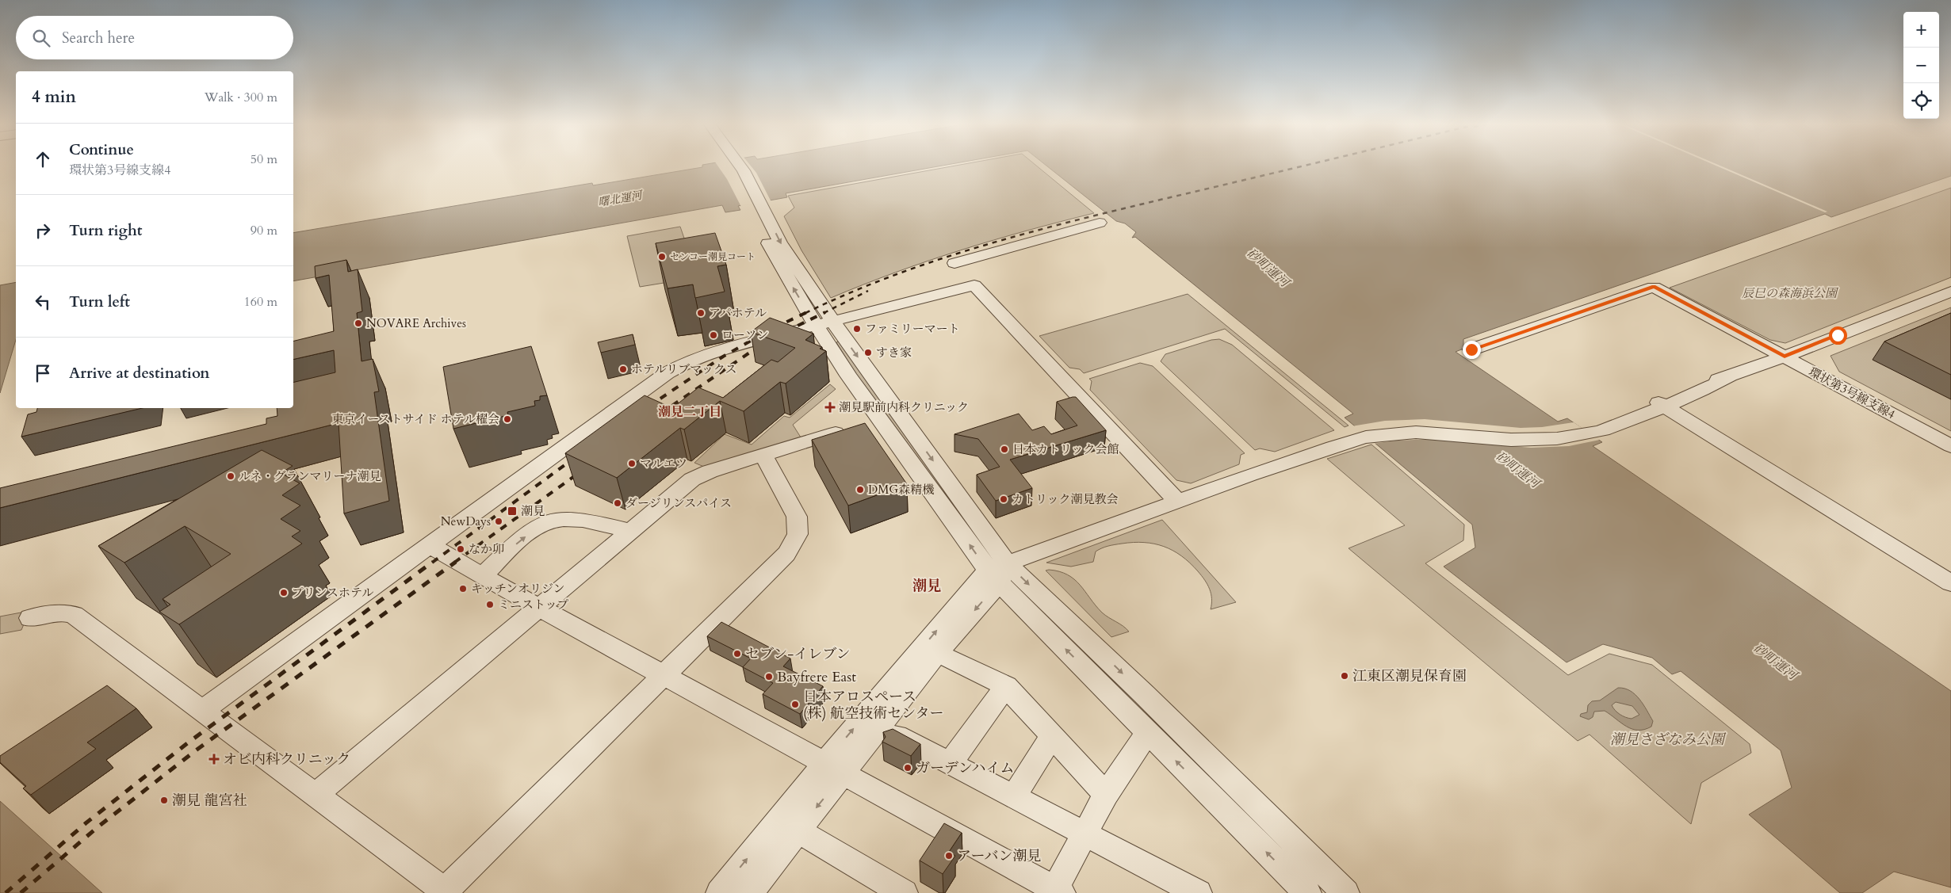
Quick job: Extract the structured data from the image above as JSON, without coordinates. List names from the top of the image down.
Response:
{
  "streets": {
    "street": ["環状第3号線支線4"]
  },
  "districts": ["潮見二丁目", "潮見"],
  "water": ["曙北運河", "砂町運河"],
  "parks": ["辰巳の森海浜公園", "潮見さざなみ公園"],
  "places": {
    "other": [
      "センコー潮見コート",
      "アパホテル",
      "NOVARE Archives",
      "ファミリーマート",
      "ローソン",
      "すき家",
      "ホテルリブマックス",
      "東京イーストサイド ホテル櫂会",
      "日本カトリック会館",
      "マルエツ",
      "ルネ・グランマリーナ潮見",
      "DMG森精機",
      "カトリック潮見教会",
      "ダージリンスパイス",
      "NewDays",
      "なか卯",
      "キッチンオリジン",
      "プリンスホテル",
      "ミニストップ",
      "セブン-イレブン",
      "江東区潮見保育園",
      "Bayfrere East",
      "日本アロスペース (株) 航空技術センター",
      "ガーデンハイム",
      "潮見 龍宮社",
      "アーバン潮見"
    ],
    "health": ["潮見駅前内科クリニック", "オビ内科クリニック"],
    "transit": ["潮見"]
  },
  "page": {
    "map_buttons": ["+", "−"],
    "search": "Search here",
    "heading": ["4 min", "Walk · 300 m"],
    "list": [
      ["Continue", "環状第3号線支線4", "50 m"],
      ["Turn right", "90 m"],
      ["Turn left", "160 m"],
      "Arrive at destination"
    ]
  }
}
